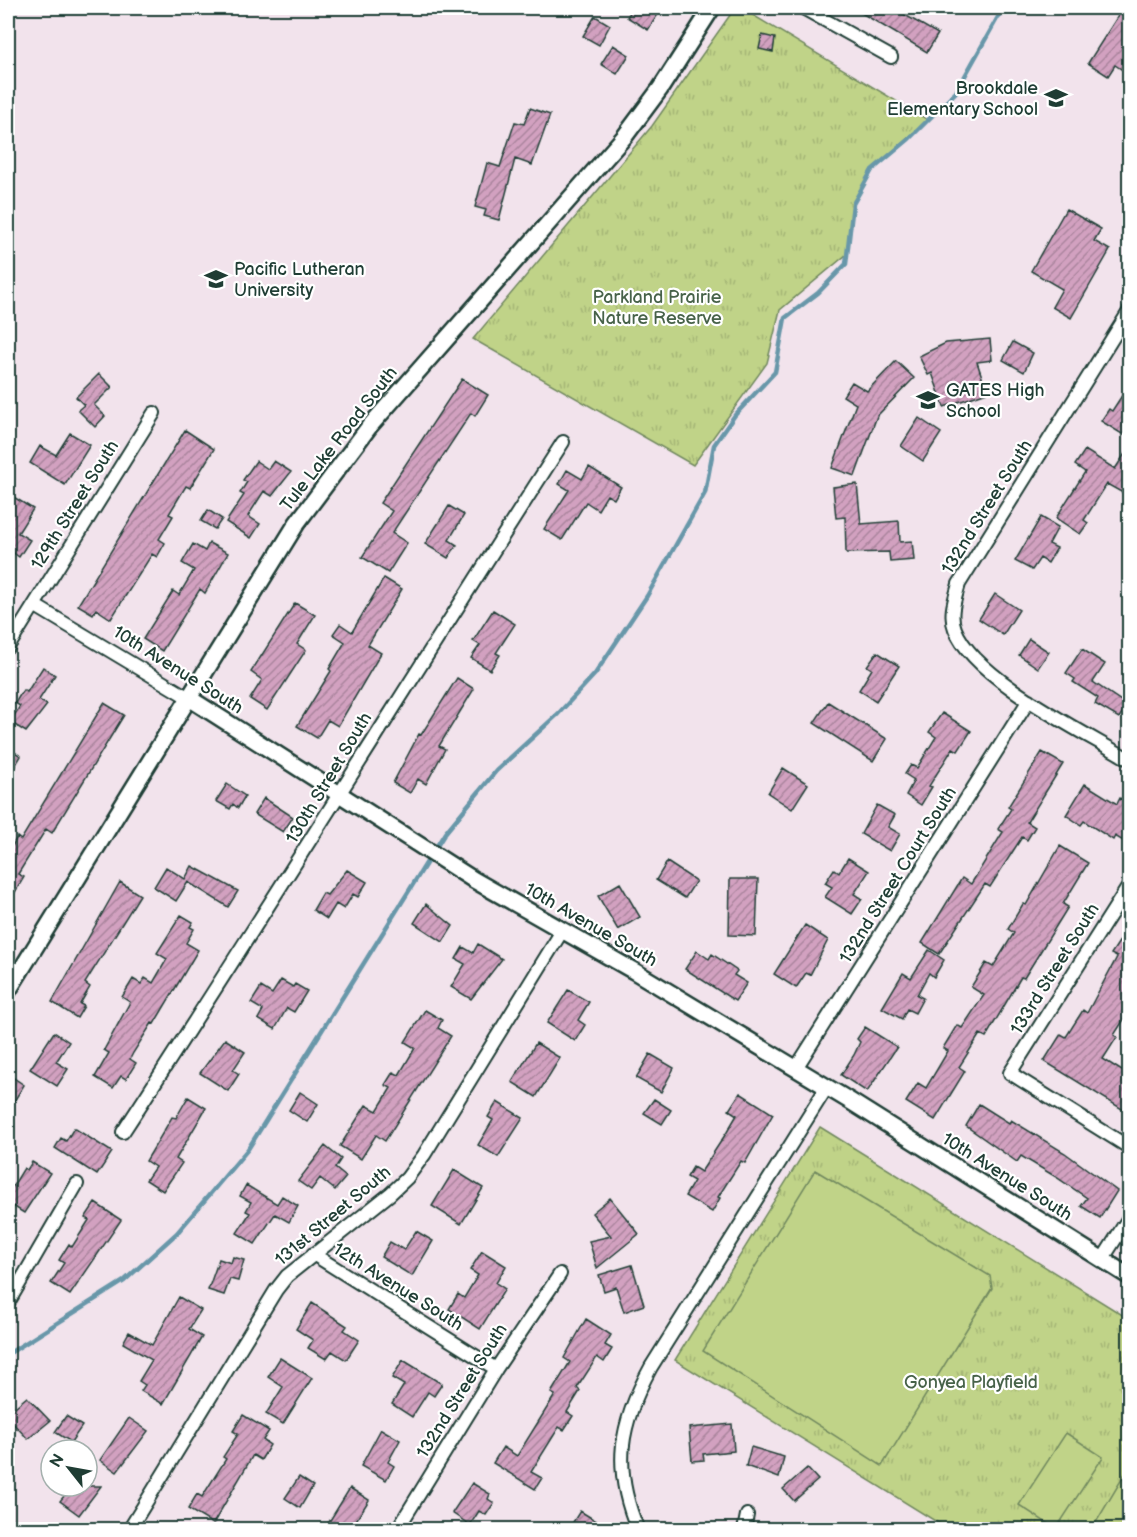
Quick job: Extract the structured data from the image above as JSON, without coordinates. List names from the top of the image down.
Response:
{
  "streets": {
    "street": [
      "Tule Lake Road South",
      "129th Street South",
      "132nd Street South",
      "10th Avenue South",
      "130th Street South",
      "132nd Street Court South",
      "133rd Street South",
      "131st Street South",
      "12th Avenue South"
    ]
  },
  "crossings": [
    ["Tule Lake Road South", "10th Avenue South"],
    ["129th Street South", "10th Avenue South"],
    ["132nd Street South", "132nd Street Court South"],
    ["132nd Street South", "12th Avenue South"],
    ["10th Avenue South", "130th Street South"],
    ["10th Avenue South", "132nd Street Court South"],
    ["10th Avenue South", "131st Street South"],
    ["131st Street South", "12th Avenue South"]
  ],
  "parks": ["Parkland Prairie Nature Reserve", "Gonyea Playfield"],
  "places": {
    "school or university": ["Brookdale Elementary School", "Pacific Lutheran University", "GATES High School"]
  },
  "north": "top left"
}
